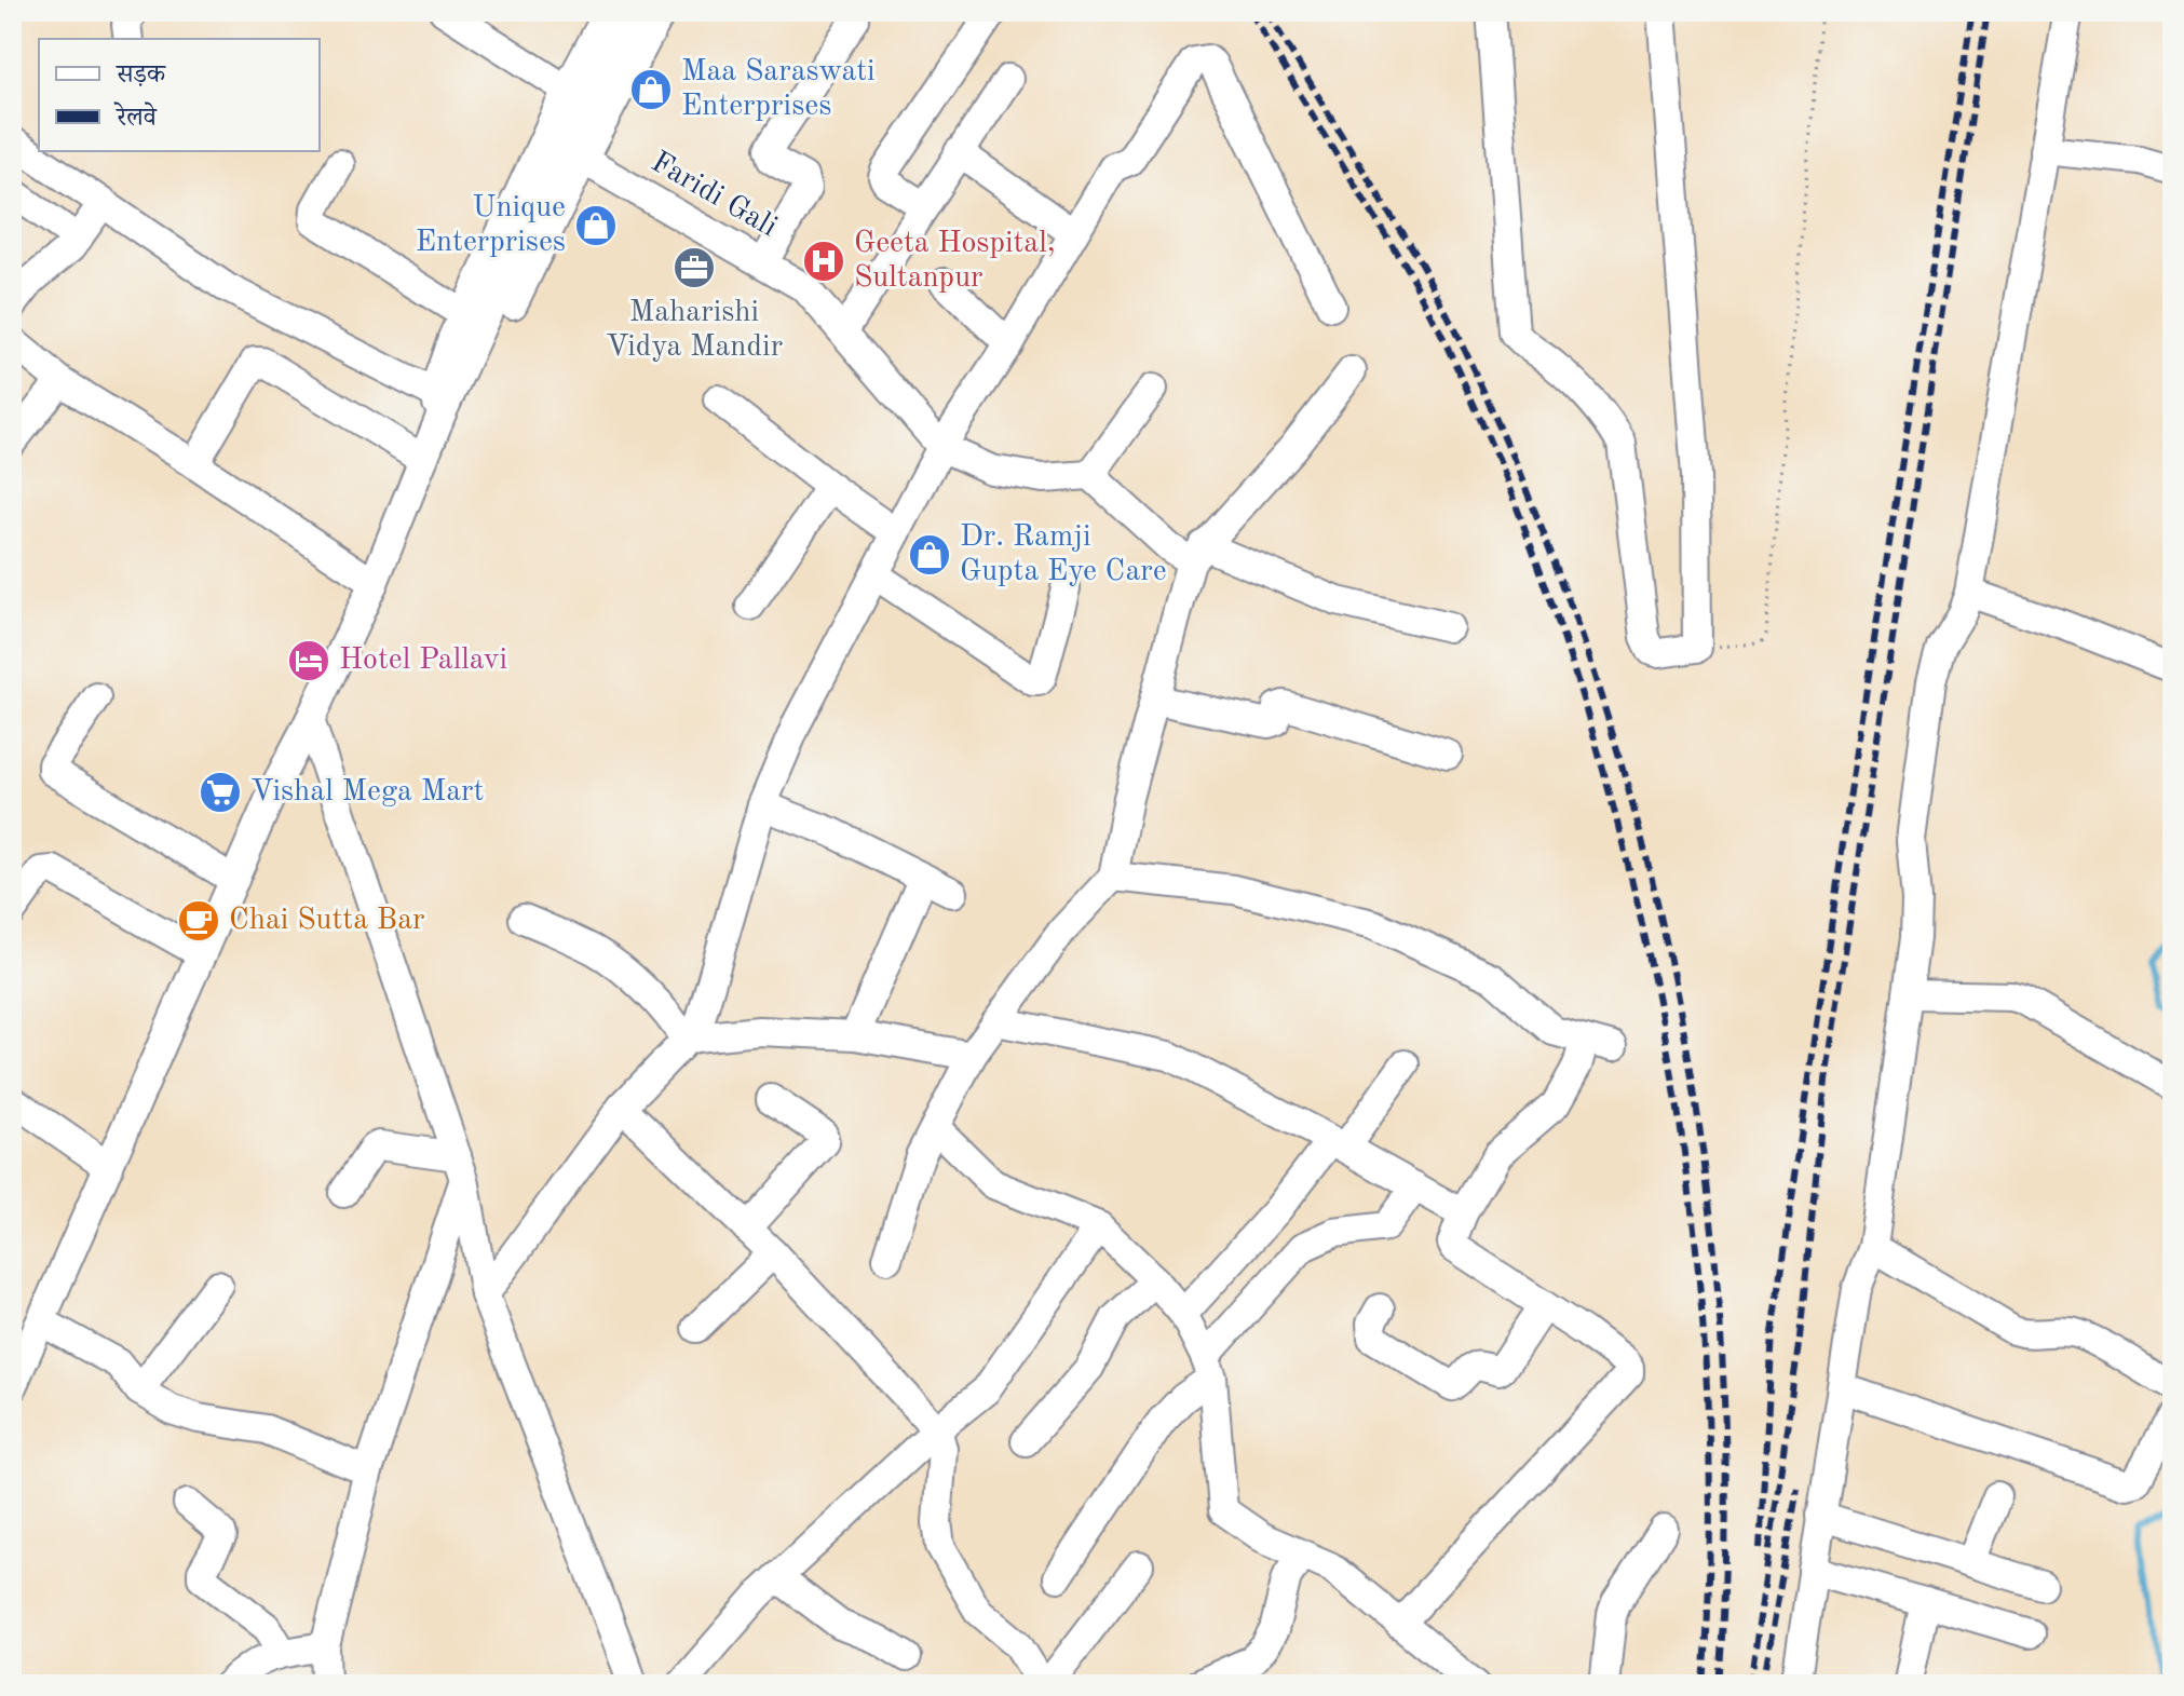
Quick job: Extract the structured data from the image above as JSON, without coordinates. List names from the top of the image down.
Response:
{
  "streets": {
    "street": ["Faridi Gali"]
  },
  "places": {
    "shop": ["Maa Saraswati Enterprises", "Unique Enterprises", "Dr. Ramji Gupta Eye Care"],
    "hospital": ["Geeta Hospital, Sultanpur"],
    "office": ["Maharishi Vidya Mandir"],
    "hotel": ["Hotel Pallavi"],
    "supermarket": ["Vishal Mega Mart"],
    "cafe": ["Chai Sutta Bar"]
  },
  "legend": ["सड़क", "रेलवे"]
}
